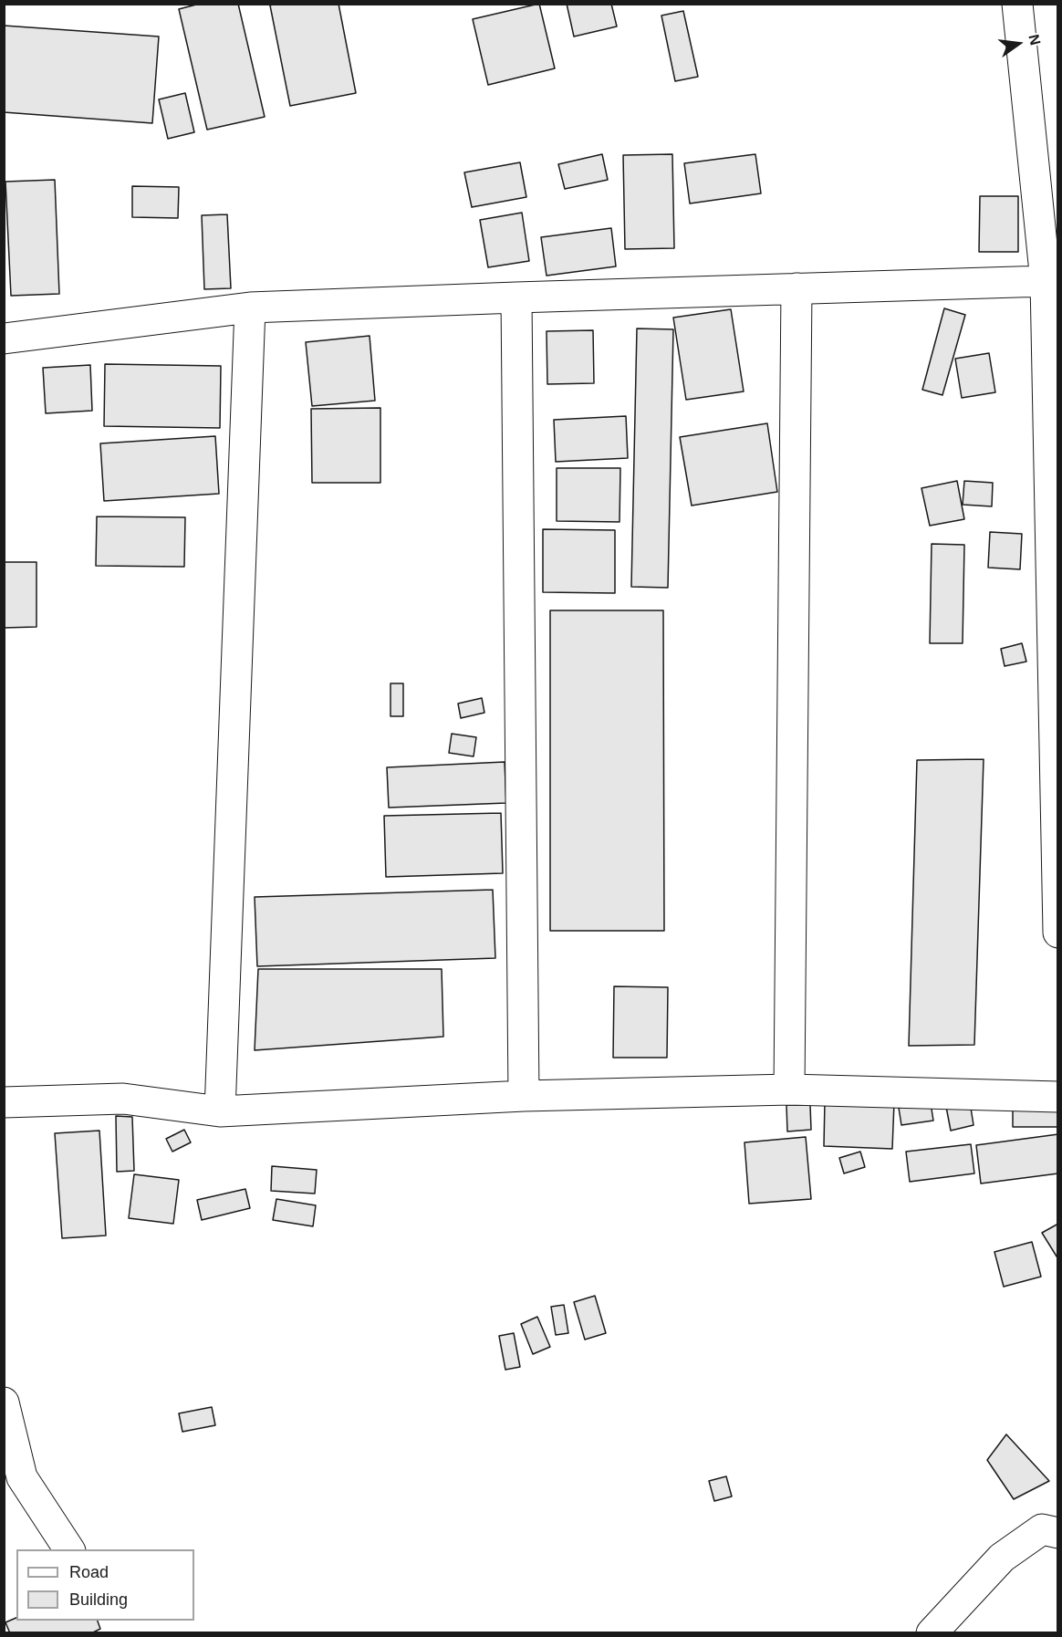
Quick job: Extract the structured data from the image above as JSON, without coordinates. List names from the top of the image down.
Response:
{
  "legend": ["Road", "Building"],
  "north": "right"
}
